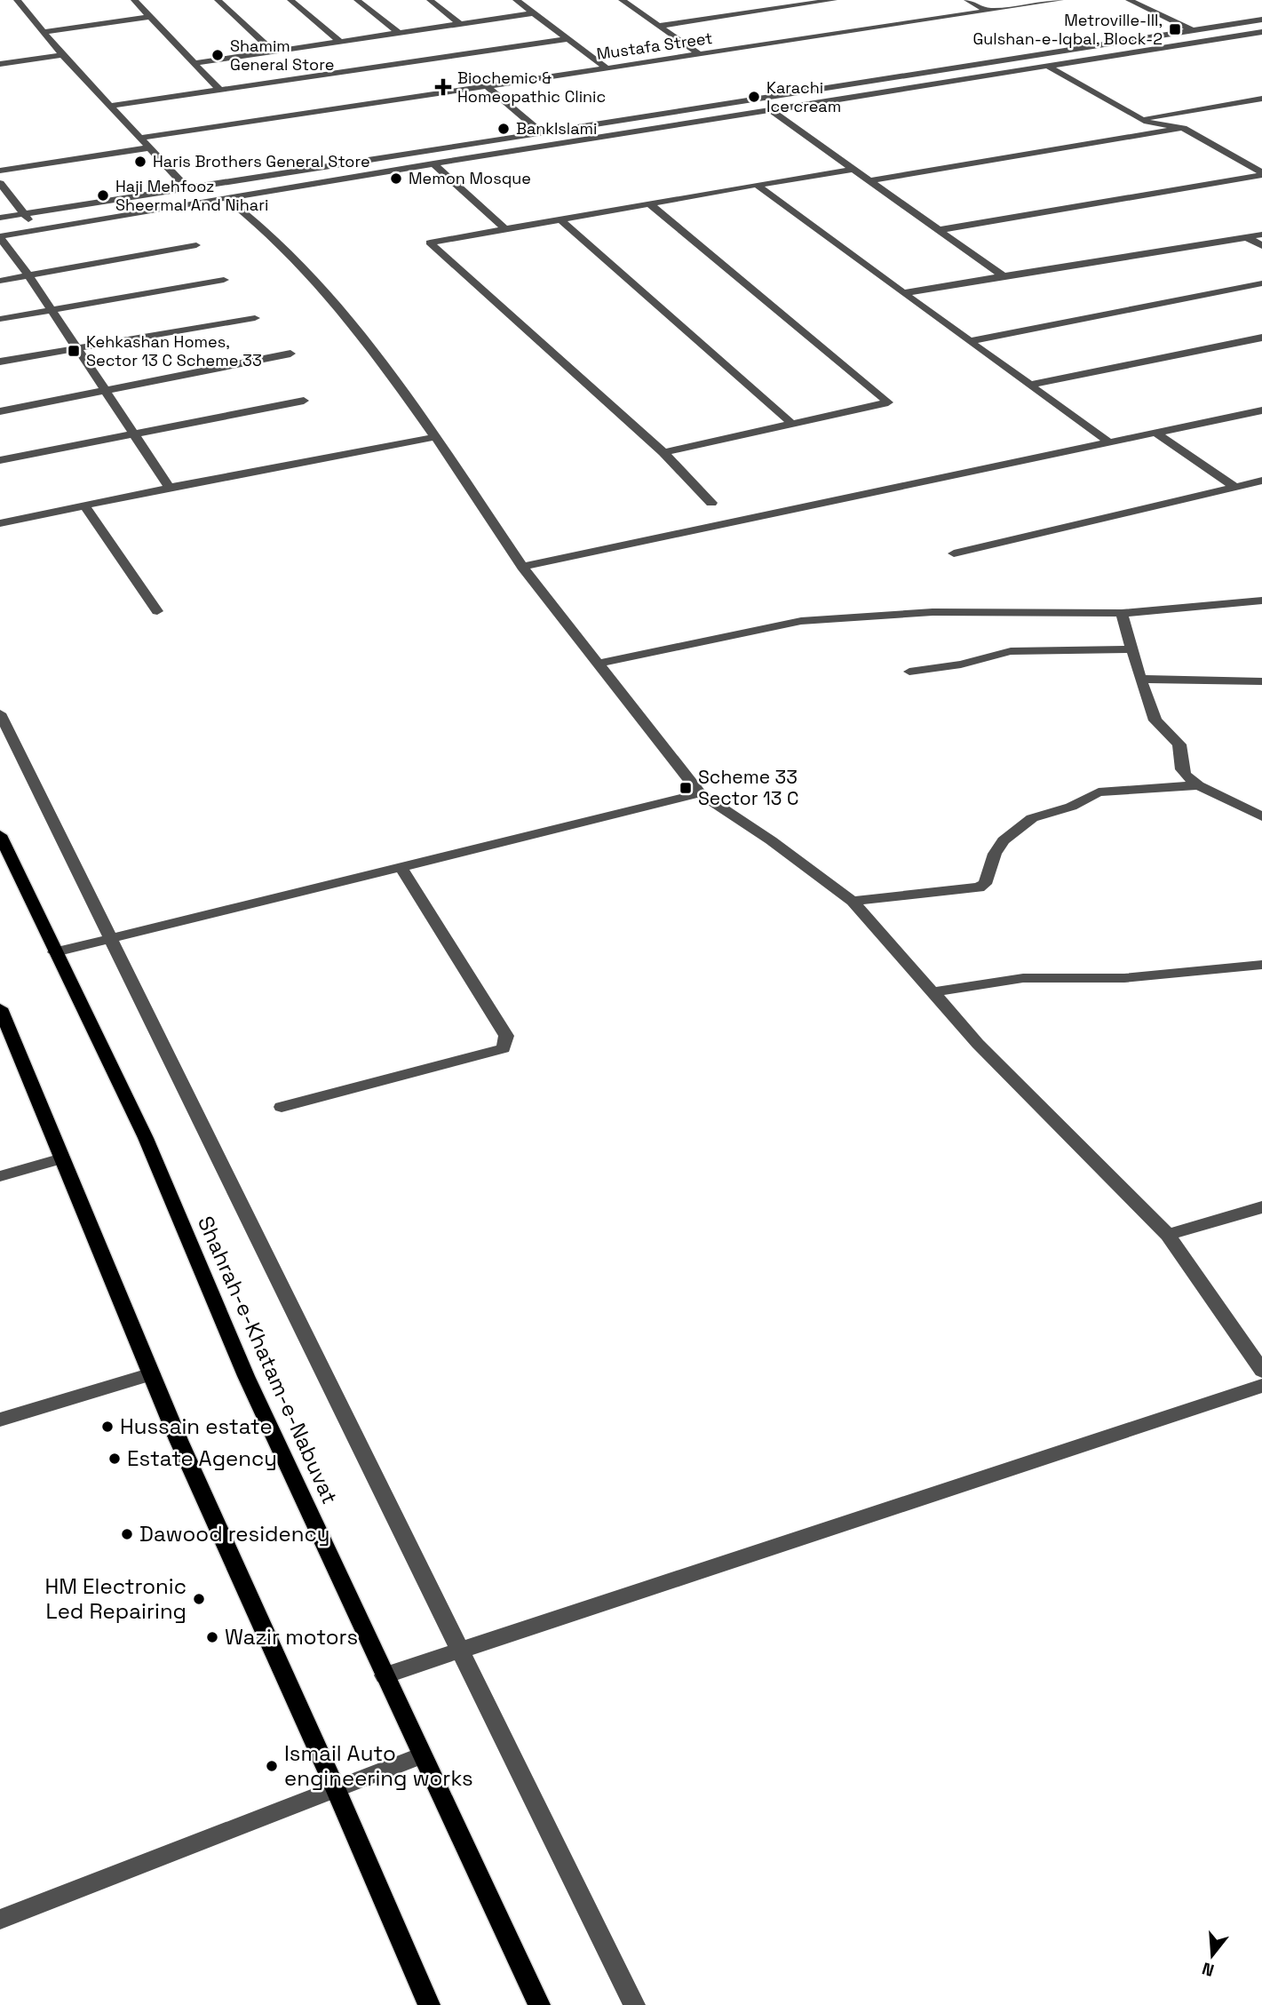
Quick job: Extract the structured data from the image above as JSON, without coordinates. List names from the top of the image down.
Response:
{
  "streets": {
    "main road": ["Shahrah-e-Khatam-e-Nabuvat"],
    "street": ["Mustafa Street"]
  },
  "places": {
    "transit": ["Metroville-III, Gulshan-e-Iqbal, Block-2", "Kehkashan Homes, Sector 13 C Scheme 33", "Scheme 33 Sector 13 C"],
    "other": [
      "Shamim General Store",
      "Karachi Ice cream",
      "BankIslami",
      "Haris Brothers General Store",
      "Memon Mosque",
      "Haji Mehfooz Sheermal And Nihari",
      "Hussain estate",
      "Estate Agency",
      "Dawood residency",
      "HM Electronic Led Repairing",
      "Wazir motors",
      "Ismail Auto engineering works"
    ],
    "health": ["Biochemic & Homeopathic Clinic"]
  },
  "north": "bottom"
}
